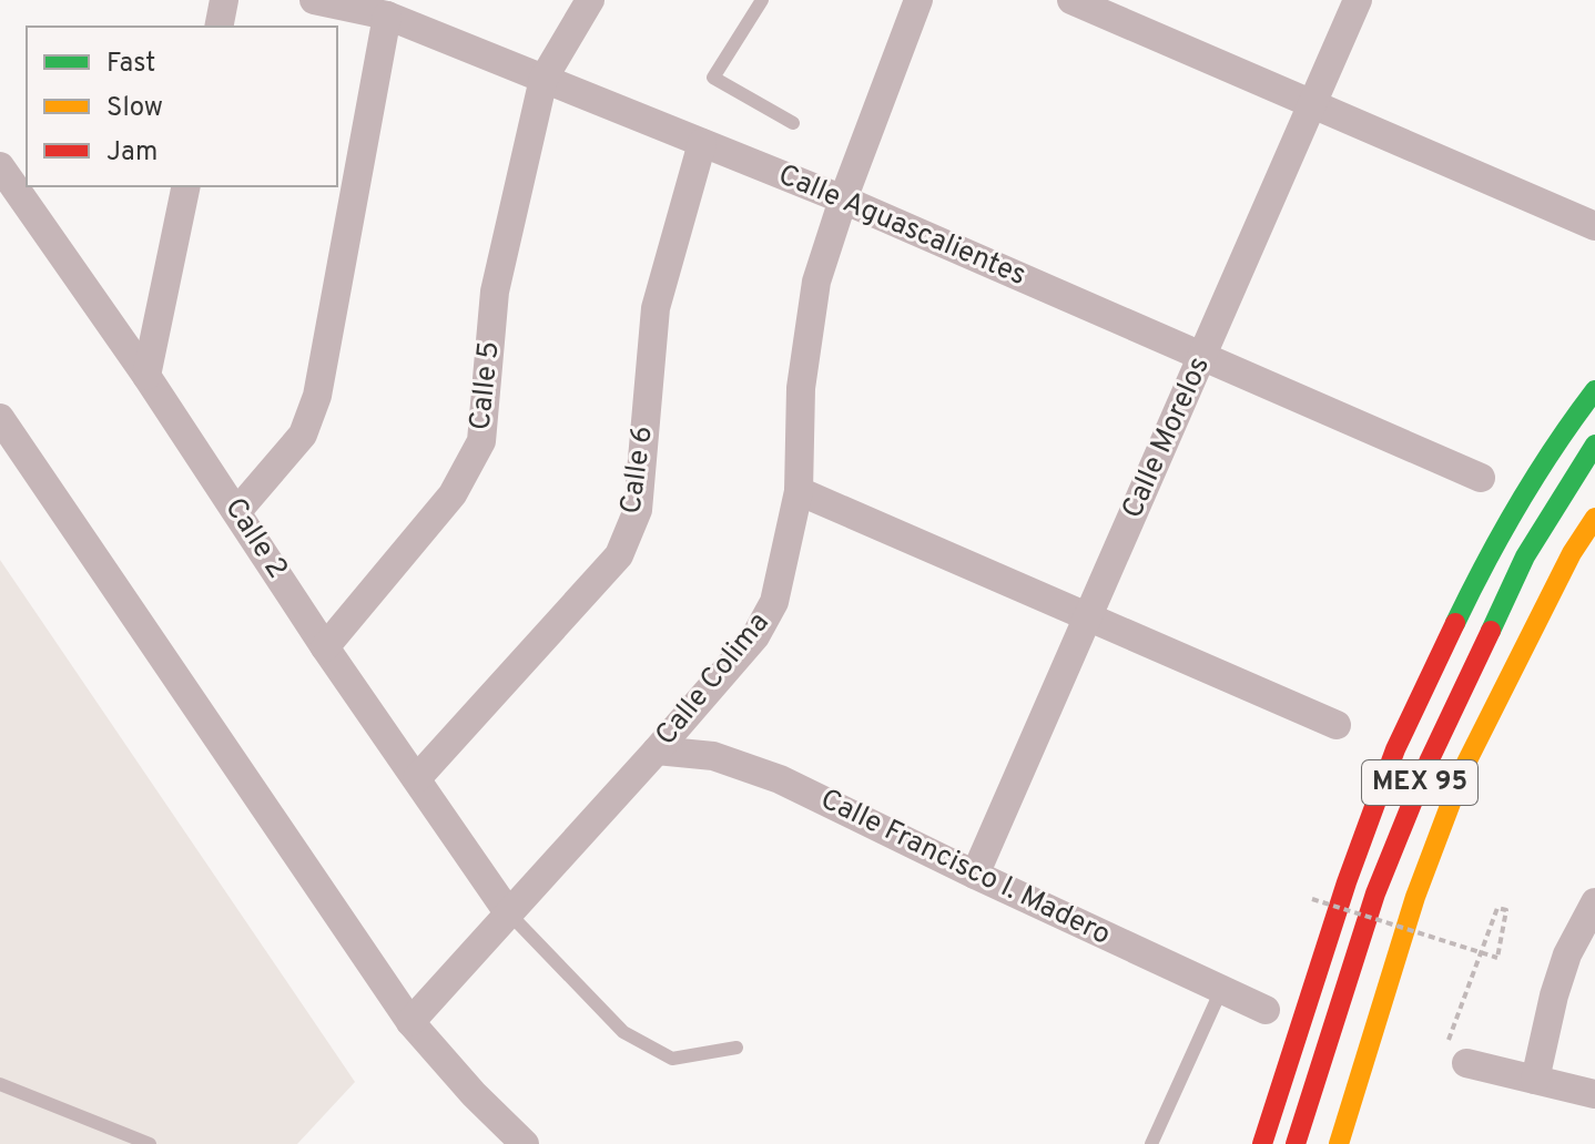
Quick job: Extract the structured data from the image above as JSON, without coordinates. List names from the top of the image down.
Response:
{
  "streets": {
    "main road": ["MEX 95"],
    "street": [
      "Calle Aguascalientes",
      "Calle 5",
      "Calle Morelos",
      "Calle 6",
      "Calle 2",
      "Calle Colima",
      "Calle Francisco I. Madero"
    ]
  },
  "crossings": [
    ["Calle Aguascalientes", "Calle 5"],
    ["Calle Aguascalientes", "Calle Morelos"],
    ["Calle Aguascalientes", "Calle 6"],
    ["Calle Aguascalientes", "Calle Colima"],
    ["Calle 5", "Calle 2"],
    ["Calle Morelos", "Calle Francisco I. Madero"],
    ["Calle 6", "Calle 2"],
    ["Calle 2", "Calle Colima"],
    ["Calle Colima", "Calle Francisco I. Madero"]
  ],
  "legend": ["Fast", "Slow", "Jam"]
}
